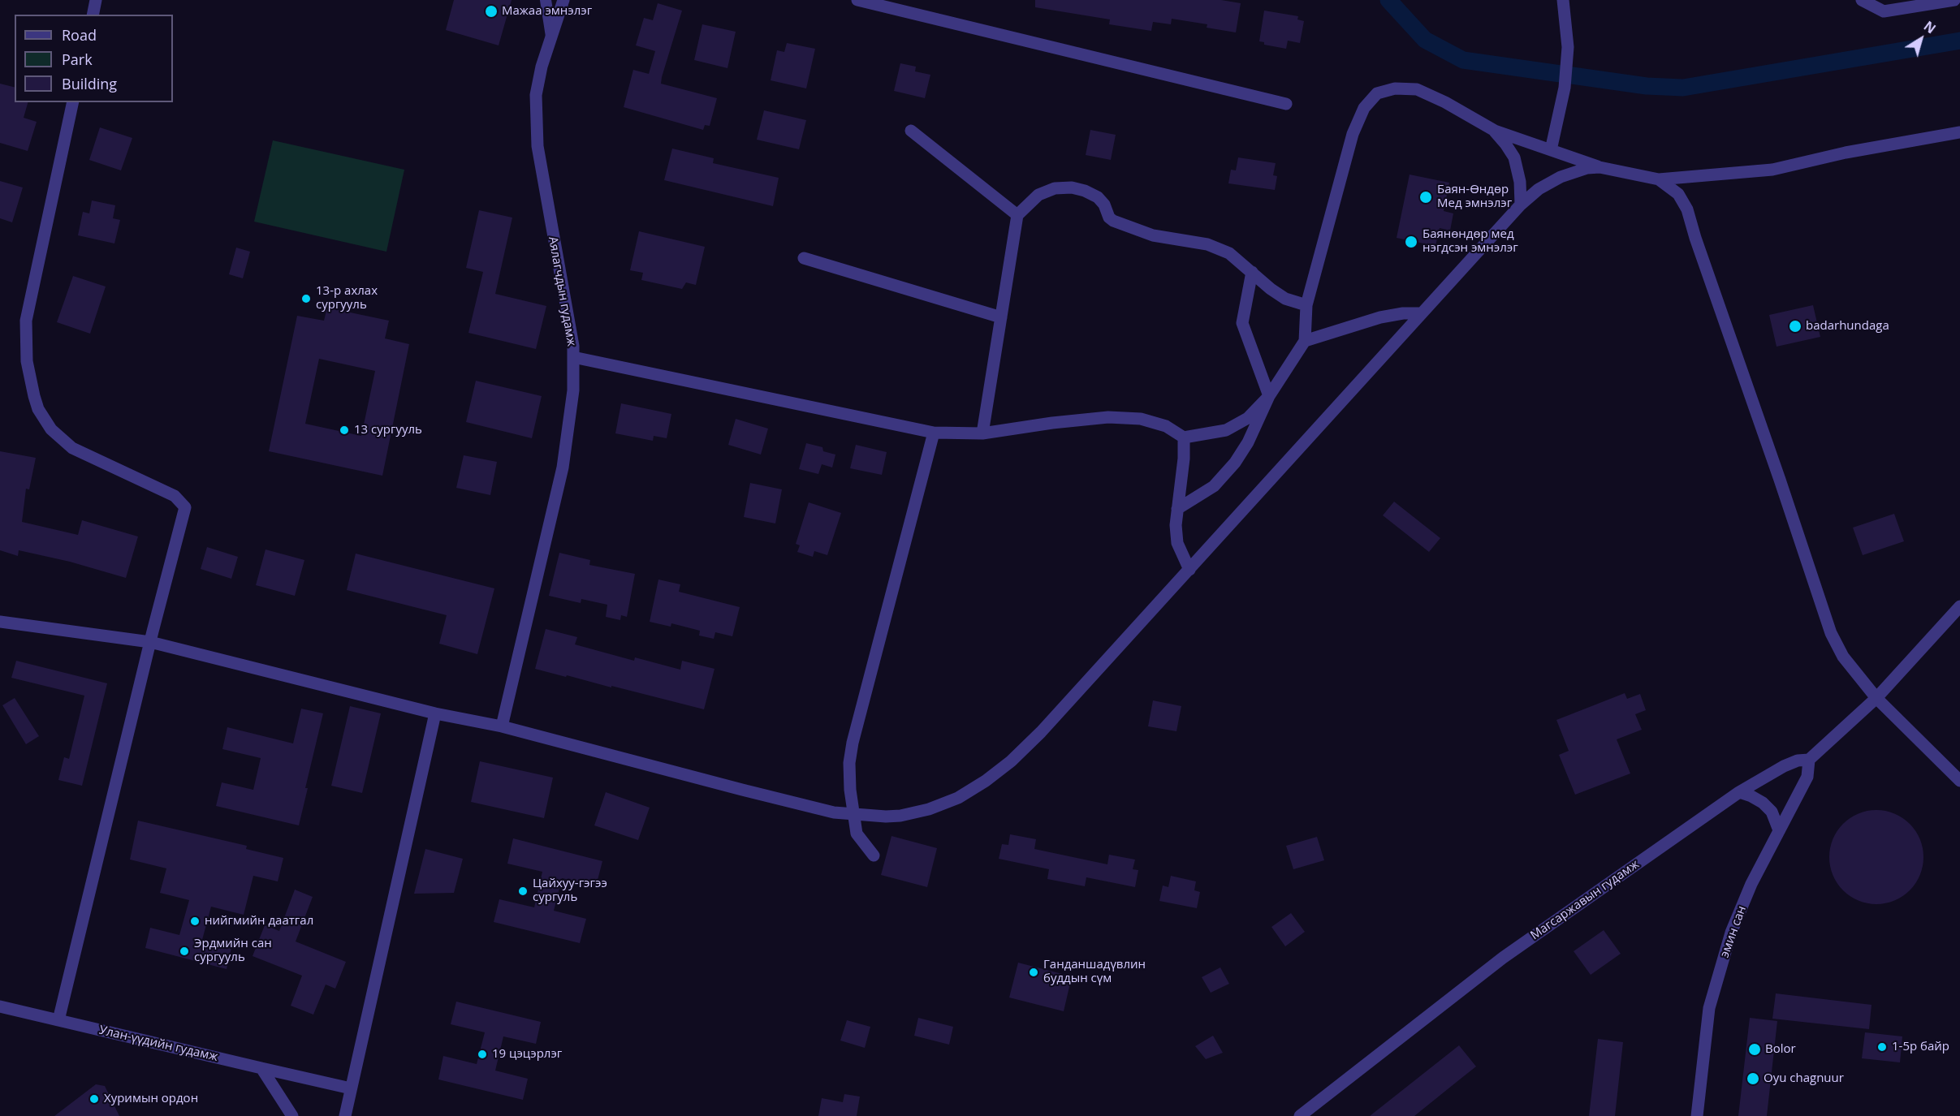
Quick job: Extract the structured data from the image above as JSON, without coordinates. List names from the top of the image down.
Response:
{
  "streets": {
    "street": [
      "Аялагчдын гудамж",
      "Магсаржавын гудамж",
      "эмин сан",
      "Улан-үүдийн гудамж"
    ]
  },
  "crossings": [
    ["Магсаржавын гудамж", "эмин сан"]
  ],
  "places": [
    "Maжаа эмнэлэг",
    "Баян-Өндөр Мед эмнэлэг",
    "Баянөндөр мед нэгдсэн эмнэлэг",
    "13-р ахлах сургууль",
    "badarhundaga",
    "13 сургууль",
    "Цайхуу-гэгээ сургуль",
    "нийгмийн даатгал",
    "Эрдмийн сан сургууль",
    "Ганданшадүвлин буддын сүм",
    "1-5р байр",
    "Bolor",
    "19 цэцэрлэг",
    "Oyu chagnuur",
    "Хуримын ордон"
  ],
  "legend": ["Road", "Park", "Building"],
  "north": "top right"
}
